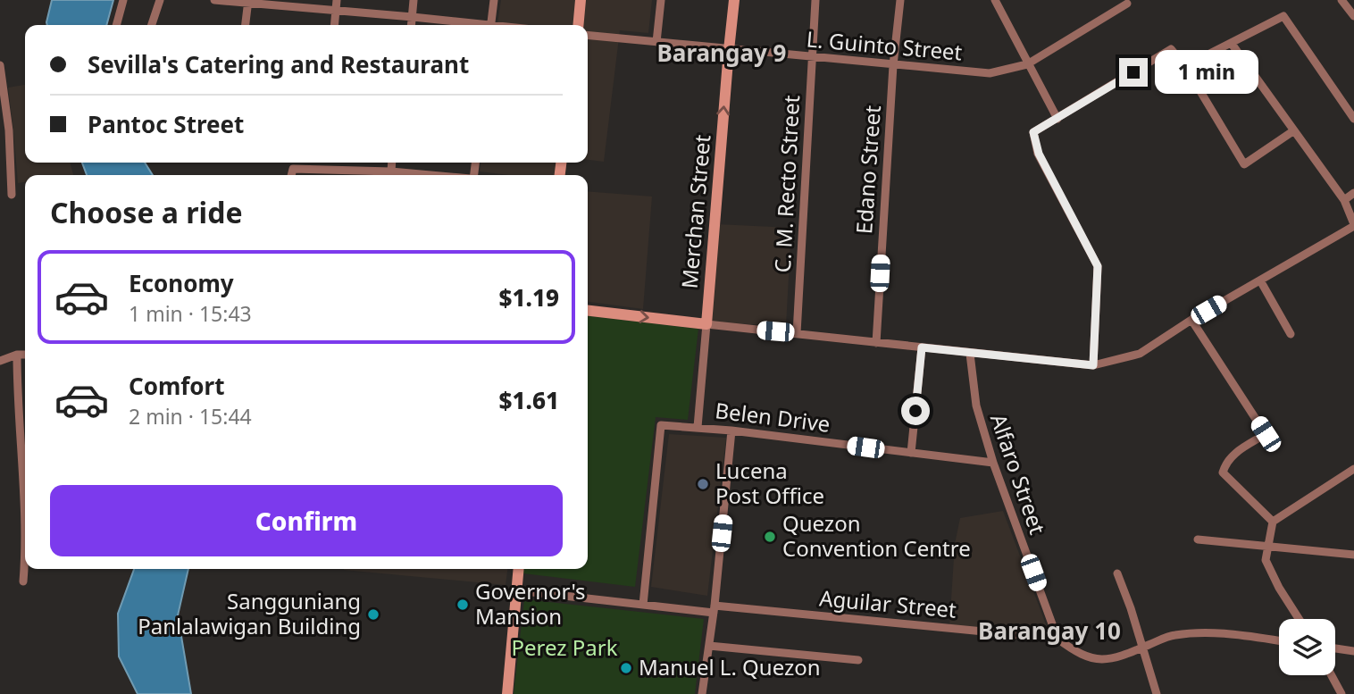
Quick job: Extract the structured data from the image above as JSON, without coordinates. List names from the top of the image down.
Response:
{
  "streets": {
    "main road": ["Merchan Street"],
    "street": [
      "L. Guinto Street",
      "Edano Street",
      "C. M. Recto Street",
      "Belen Drive",
      "Alfaro Street",
      "Aguilar Street"
    ]
  },
  "crossings": [
    ["L. Guinto Street", "Edano Street"],
    ["L. Guinto Street", "C. M. Recto Street"],
    ["L. Guinto Street", "Merchan Street"],
    ["Merchan Street", "Belen Drive"],
    ["Belen Drive", "Alfaro Street"],
    ["Belen Drive", "Aguilar Street"],
    ["Alfaro Street", "Aguilar Street"]
  ],
  "one_way": ["Merchan Street"],
  "districts": ["Barangay 9", "Barangay 10"],
  "parks": ["Perez Park"],
  "places": [
    "Lucena Post Office",
    "Quezon Convention Centre",
    "Governor's Mansion",
    "Sangguniang Panlalawigan Building",
    "Manuel L. Quezon"
  ],
  "page": {
    "banner": ["Sevilla's Catering and Restaurant", "Pantoc Street"],
    "bubble": "1 min",
    "heading": "Choose a ride",
    "list": [
      {
        "name": "Economy",
        "note": "1 min · 15:43",
        "value": "$1.19"
      },
      {
        "name": "Comfort",
        "note": "2 min · 15:44",
        "value": "$1.61"
      }
    ],
    "buttons": "Confirm"
  }
}
